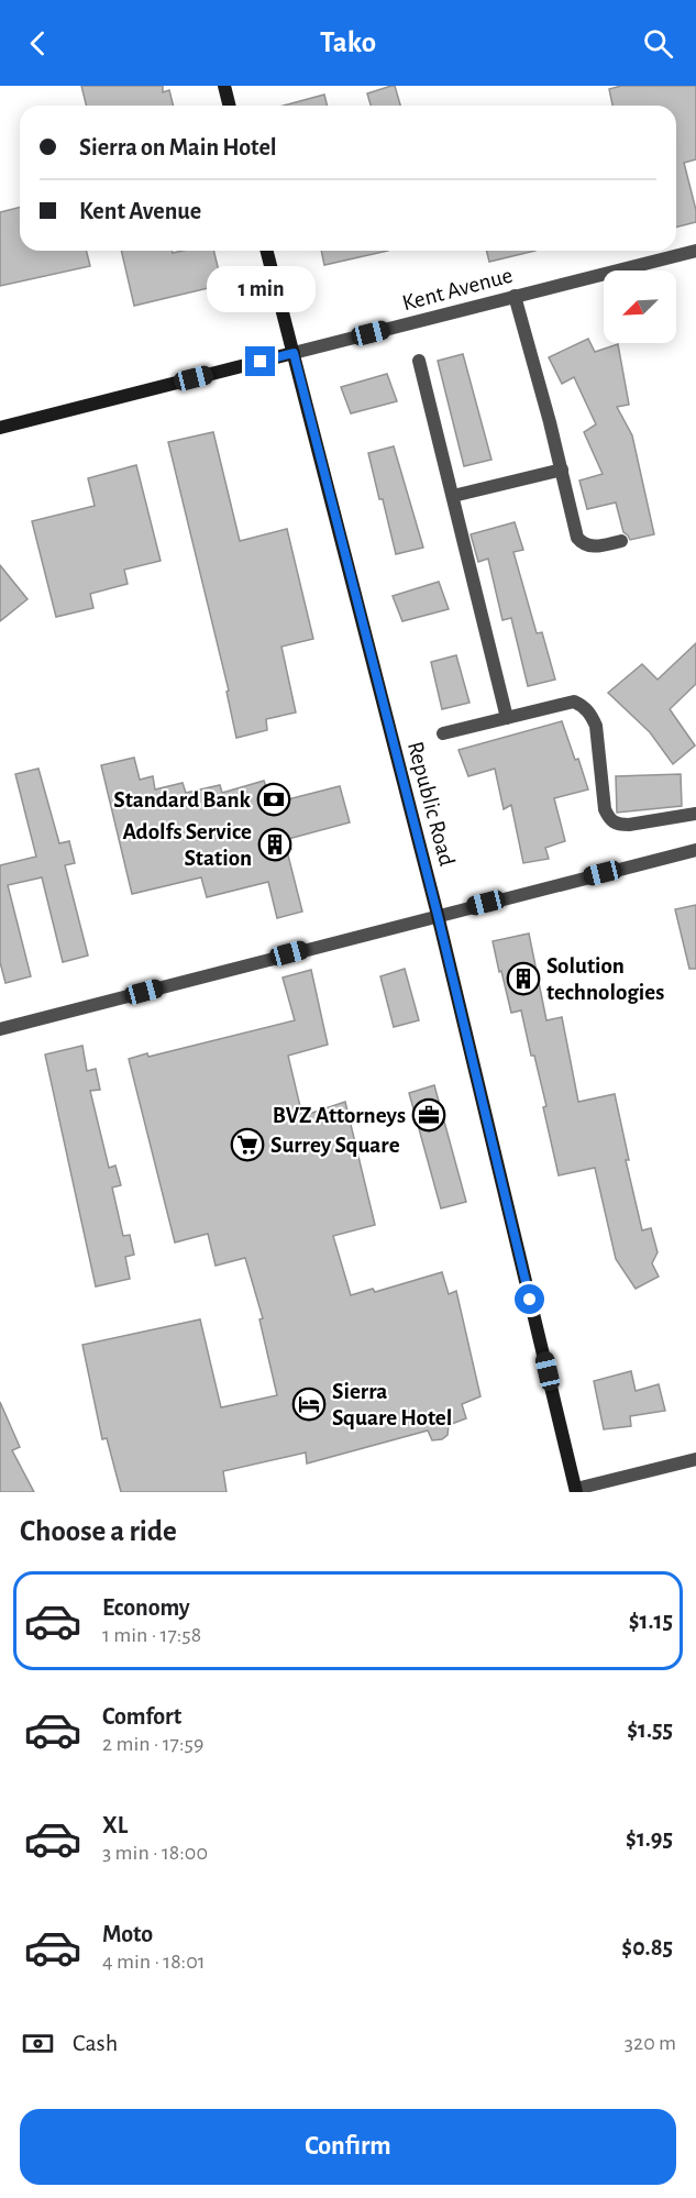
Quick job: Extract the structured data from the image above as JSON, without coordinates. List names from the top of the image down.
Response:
{
  "streets": {
    "main road": ["Kent Avenue", "Republic Road"]
  },
  "crossings": [
    ["Kent Avenue", "Republic Road"]
  ],
  "places": {
    "bank": ["Standard Bank"],
    "building": ["Adolfs Service Station", "Solution technologies"],
    "office": ["BVZ Attorneys"],
    "supermarket": ["Surrey Square"],
    "hotel": ["Sierra Square Hotel"]
  },
  "north": "bottom left",
  "page": {
    "header": "Tako",
    "banner": ["Sierra on Main Hotel", "Kent Avenue"],
    "bubble": "1 min",
    "heading": "Choose a ride",
    "list": [
      {
        "name": "Economy",
        "note": "1 min · 17:58",
        "value": "$1.15"
      },
      {
        "name": "Comfort",
        "note": "2 min · 17:59",
        "value": "$1.55"
      },
      {
        "name": "XL",
        "note": "3 min · 18:00",
        "value": "$1.95"
      },
      {
        "name": "Moto",
        "note": "4 min · 18:01",
        "value": "$0.85"
      }
    ],
    "pay": ["Cash", "320 m"],
    "buttons": "Confirm"
  }
}
